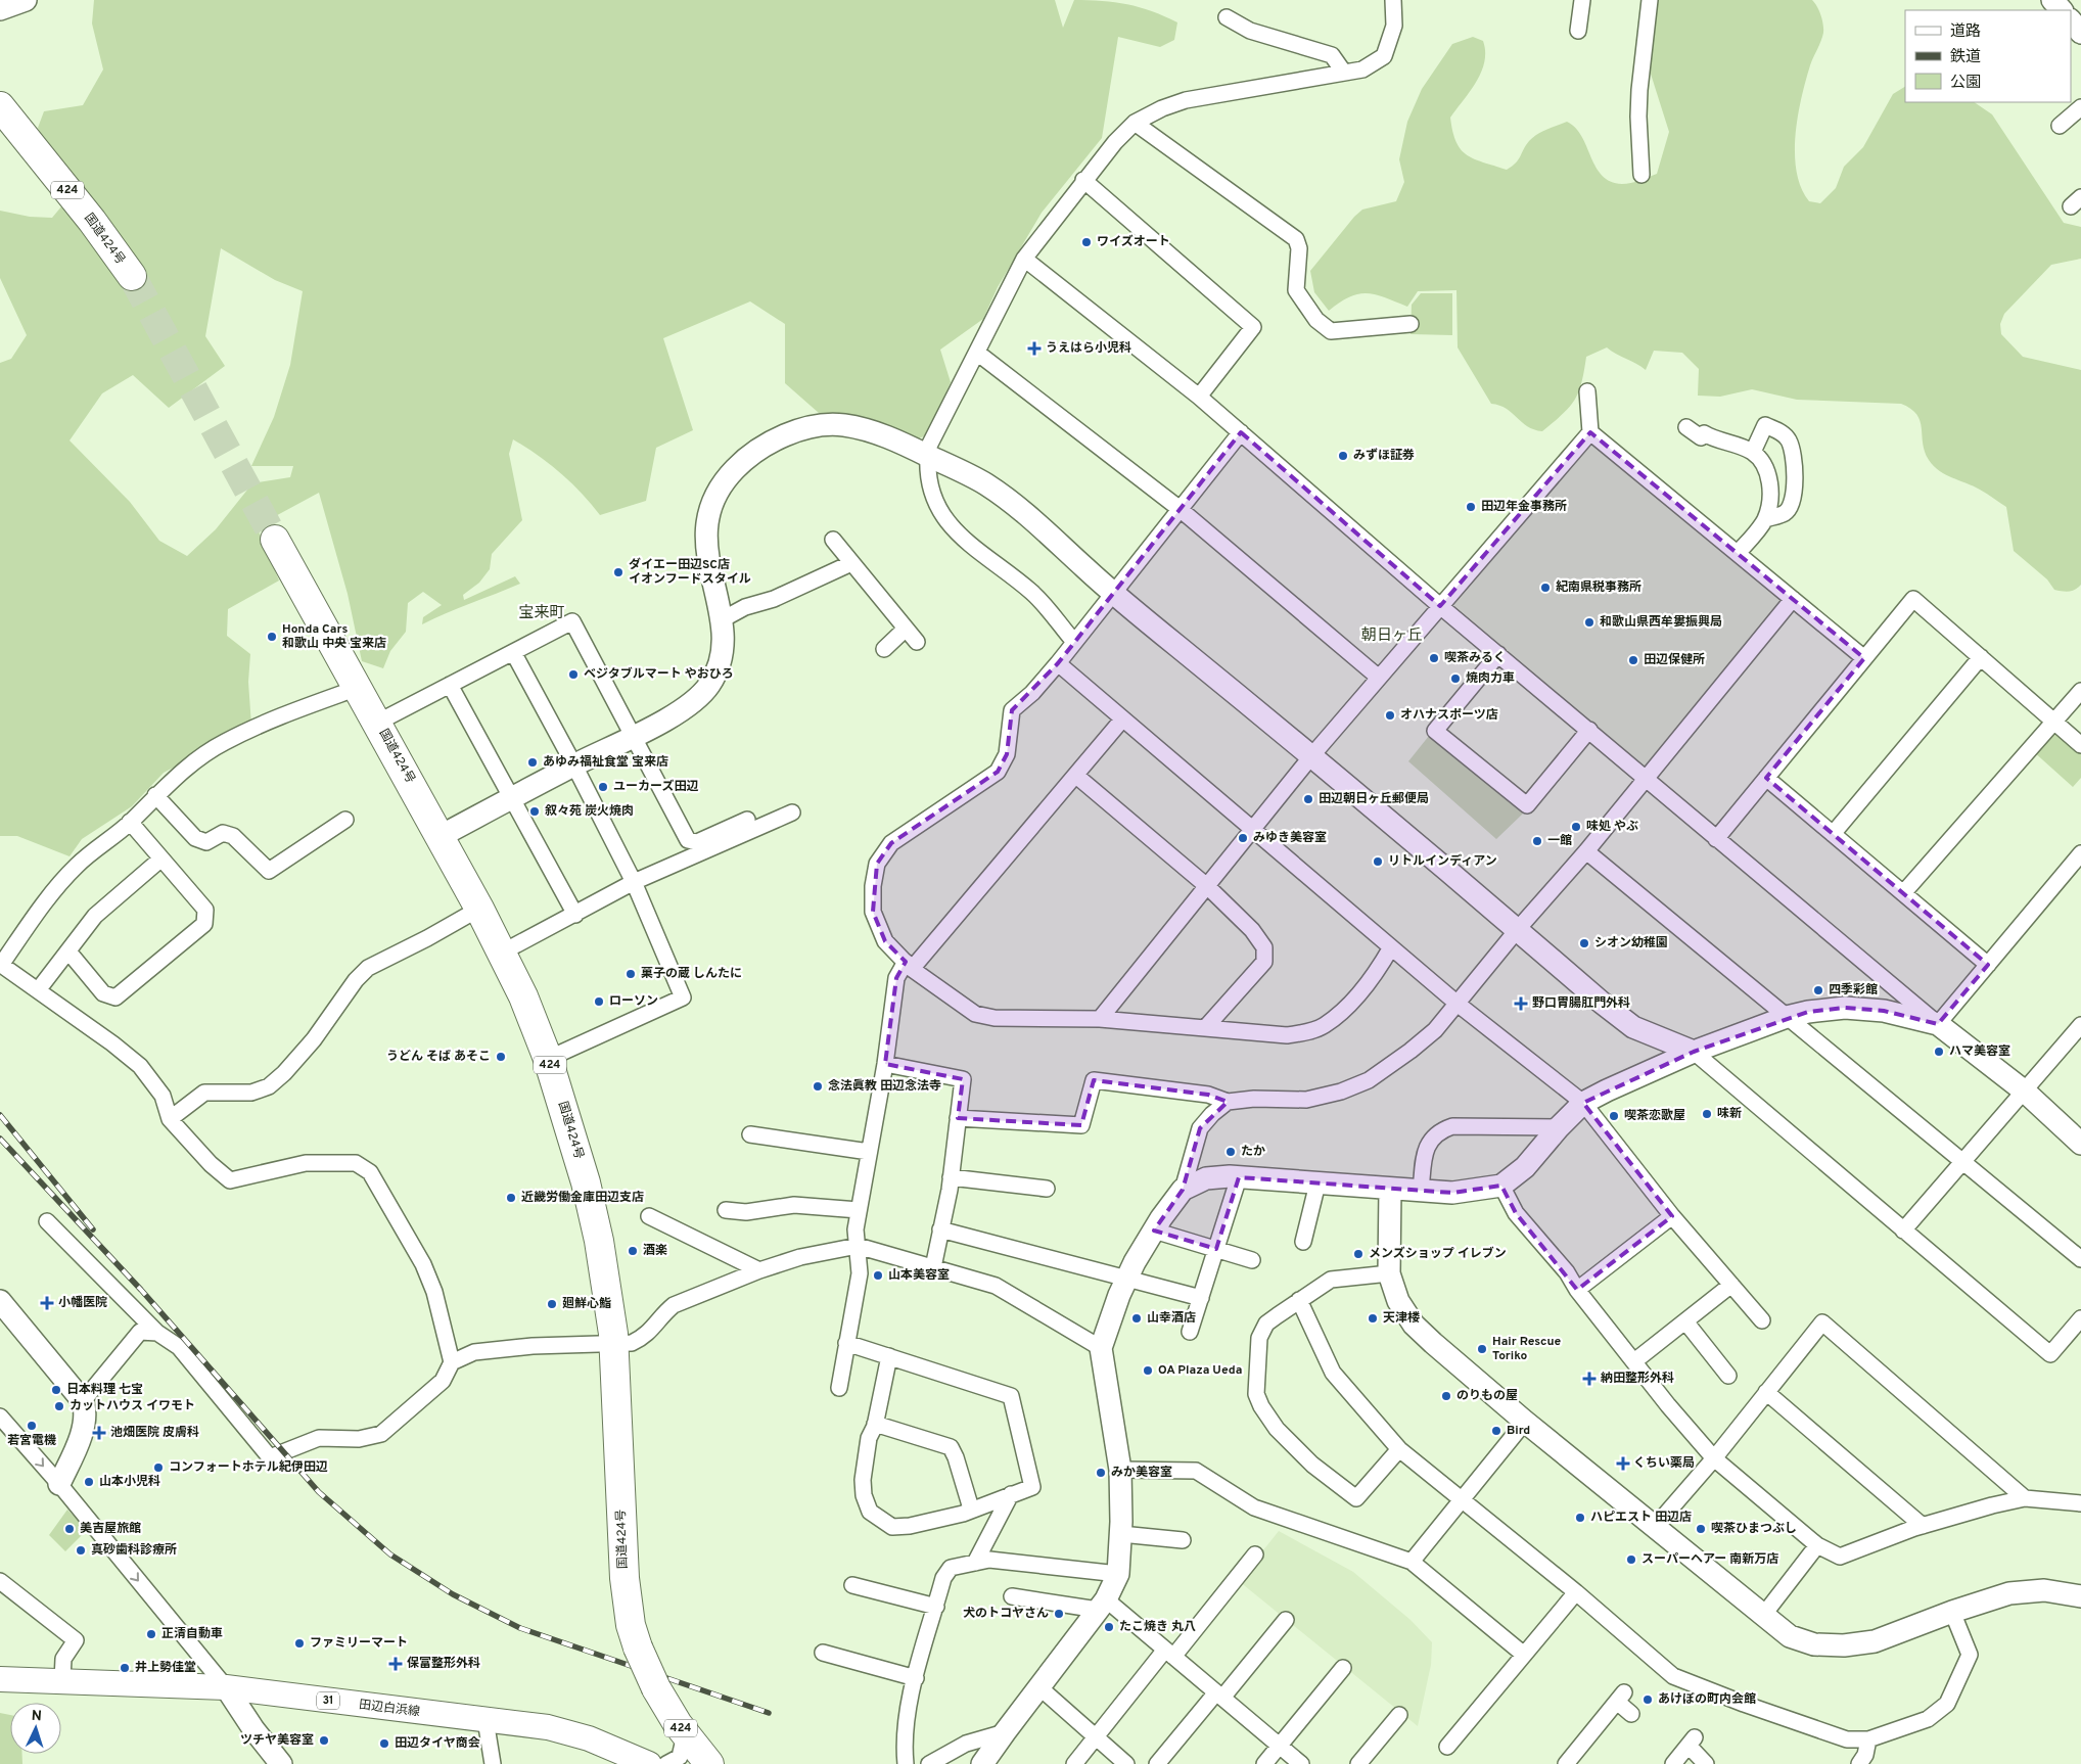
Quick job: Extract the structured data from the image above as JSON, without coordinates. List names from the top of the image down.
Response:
{
  "streets": {
    "highway": ["424", "国道424号"],
    "main road": ["31", "田辺白浜線"]
  },
  "districts": ["宝来町", "朝日ヶ丘"],
  "places": {
    "other": [
      "ワイズオート",
      "みずほ証券",
      "田辺年金事務所",
      "ダイエー田辺SC店 イオンフードスタイル",
      "紀南県税事務所",
      "和歌山県西牟婁振興局",
      "Honda Cars 和歌山 中央 宝来店",
      "喫茶みるく",
      "田辺保健所",
      "ベジタブルマート やおひろ",
      "焼肉力車",
      "オハナスポーツ店",
      "あゆみ福祉食堂 宝来店",
      "ユーカーズ田辺",
      "田辺朝日ヶ丘郵便局",
      "叙々苑 炭火焼肉",
      "味処 やぶ",
      "みゆき美容室",
      "一館",
      "リトルインディアン",
      "シオン幼稚園",
      "菓子の蔵 しんたに",
      "四季彩館",
      "ローソン",
      "ハマ美容室",
      "うどん そば あそこ",
      "念法眞教 田辺念法寺",
      "味新",
      "喫茶恋歌屋",
      "たか",
      "近畿労働金庫田辺支店",
      "酒楽",
      "メンズショップ イレブン",
      "山本美容室",
      "廻鮮心鮨",
      "山幸酒店",
      "天津楼",
      "Hair Rescue Toriko",
      "OA Plaza Ueda",
      "日本料理 七宝",
      "のりもの屋",
      "カットハウス イワモト",
      "若宮電機",
      "Bird",
      "コンフォートホテル紀伊田辺",
      "みか美容室",
      "山本小児科",
      "ハピエスト 田辺店",
      "美吉屋旅館",
      "喫茶ひまつぶし",
      "真砂歯科診療所",
      "スーパーヘアー 南新万店",
      "犬のトコヤさん",
      "たこ焼き 丸八",
      "正清自動車",
      "ファミリーマート",
      "井上勢佳堂",
      "あけぼの町内会館",
      "ツチヤ美容室",
      "田辺タイヤ商会"
    ],
    "health": [
      "うえはら小児科",
      "野口胃腸肛門外科",
      "小幡医院",
      "納田整形外科",
      "池畑医院 皮膚科",
      "くちい薬局",
      "保富整形外科"
    ]
  },
  "legend": ["道路", "鉄道", "公園"],
  "north": "top"
}
